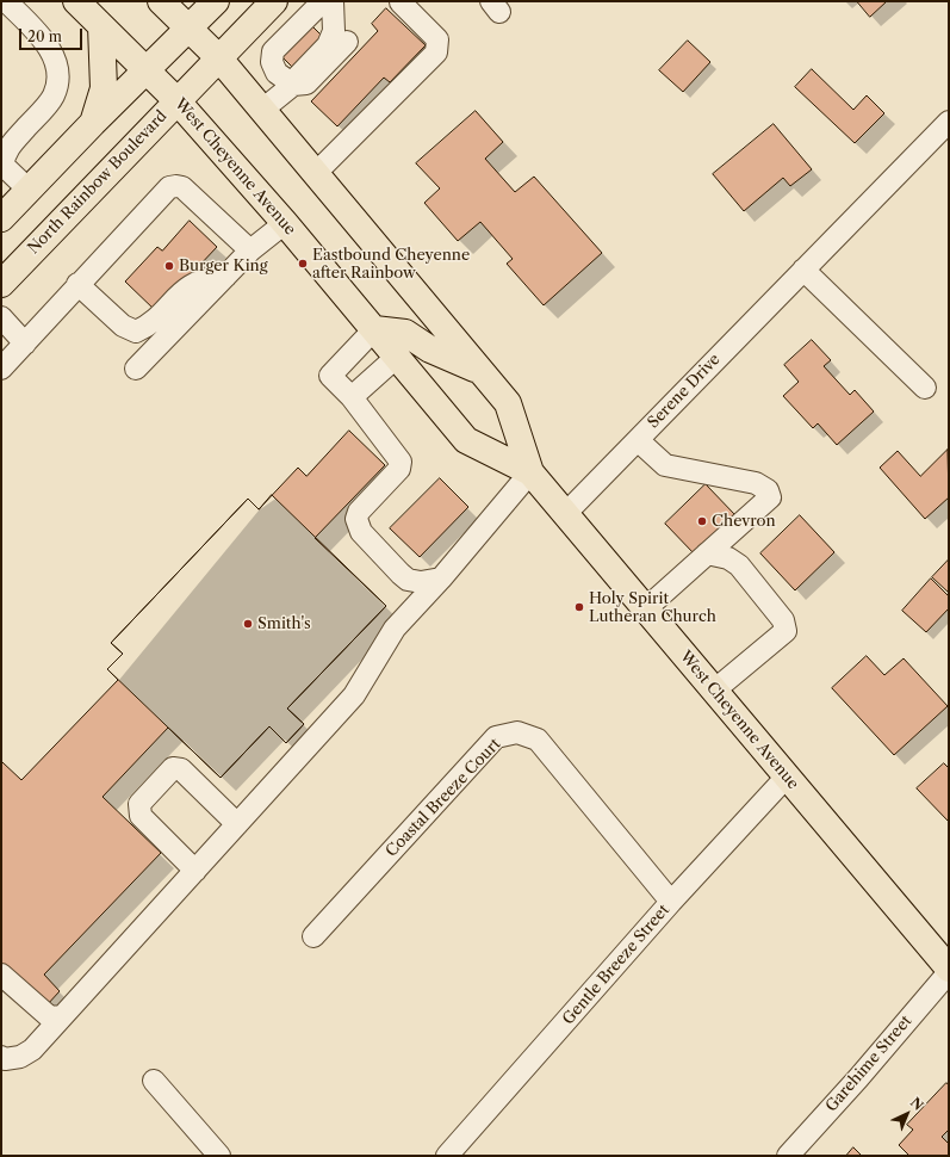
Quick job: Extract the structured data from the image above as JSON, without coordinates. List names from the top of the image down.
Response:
{
  "streets": {
    "main road": ["West Cheyenne Avenue", "North Rainbow Boulevard"],
    "street": [
      "Serene Drive",
      "Coastal Breeze Court",
      "Gentle Breeze Street",
      "Garehime Street"
    ]
  },
  "crossings": [
    ["West Cheyenne Avenue", "North Rainbow Boulevard"],
    ["West Cheyenne Avenue", "Serene Drive"],
    ["West Cheyenne Avenue", "Gentle Breeze Street"],
    ["West Cheyenne Avenue", "Garehime Street"],
    ["Coastal Breeze Court", "Gentle Breeze Street"]
  ],
  "places": [
    "Eastbound Cheyenne after Rainbow",
    "Burger King",
    "Chevron",
    "Holy Spirit Lutheran Church",
    "Smith's"
  ],
  "scale_bar": "20 m",
  "north": "top right"
}
